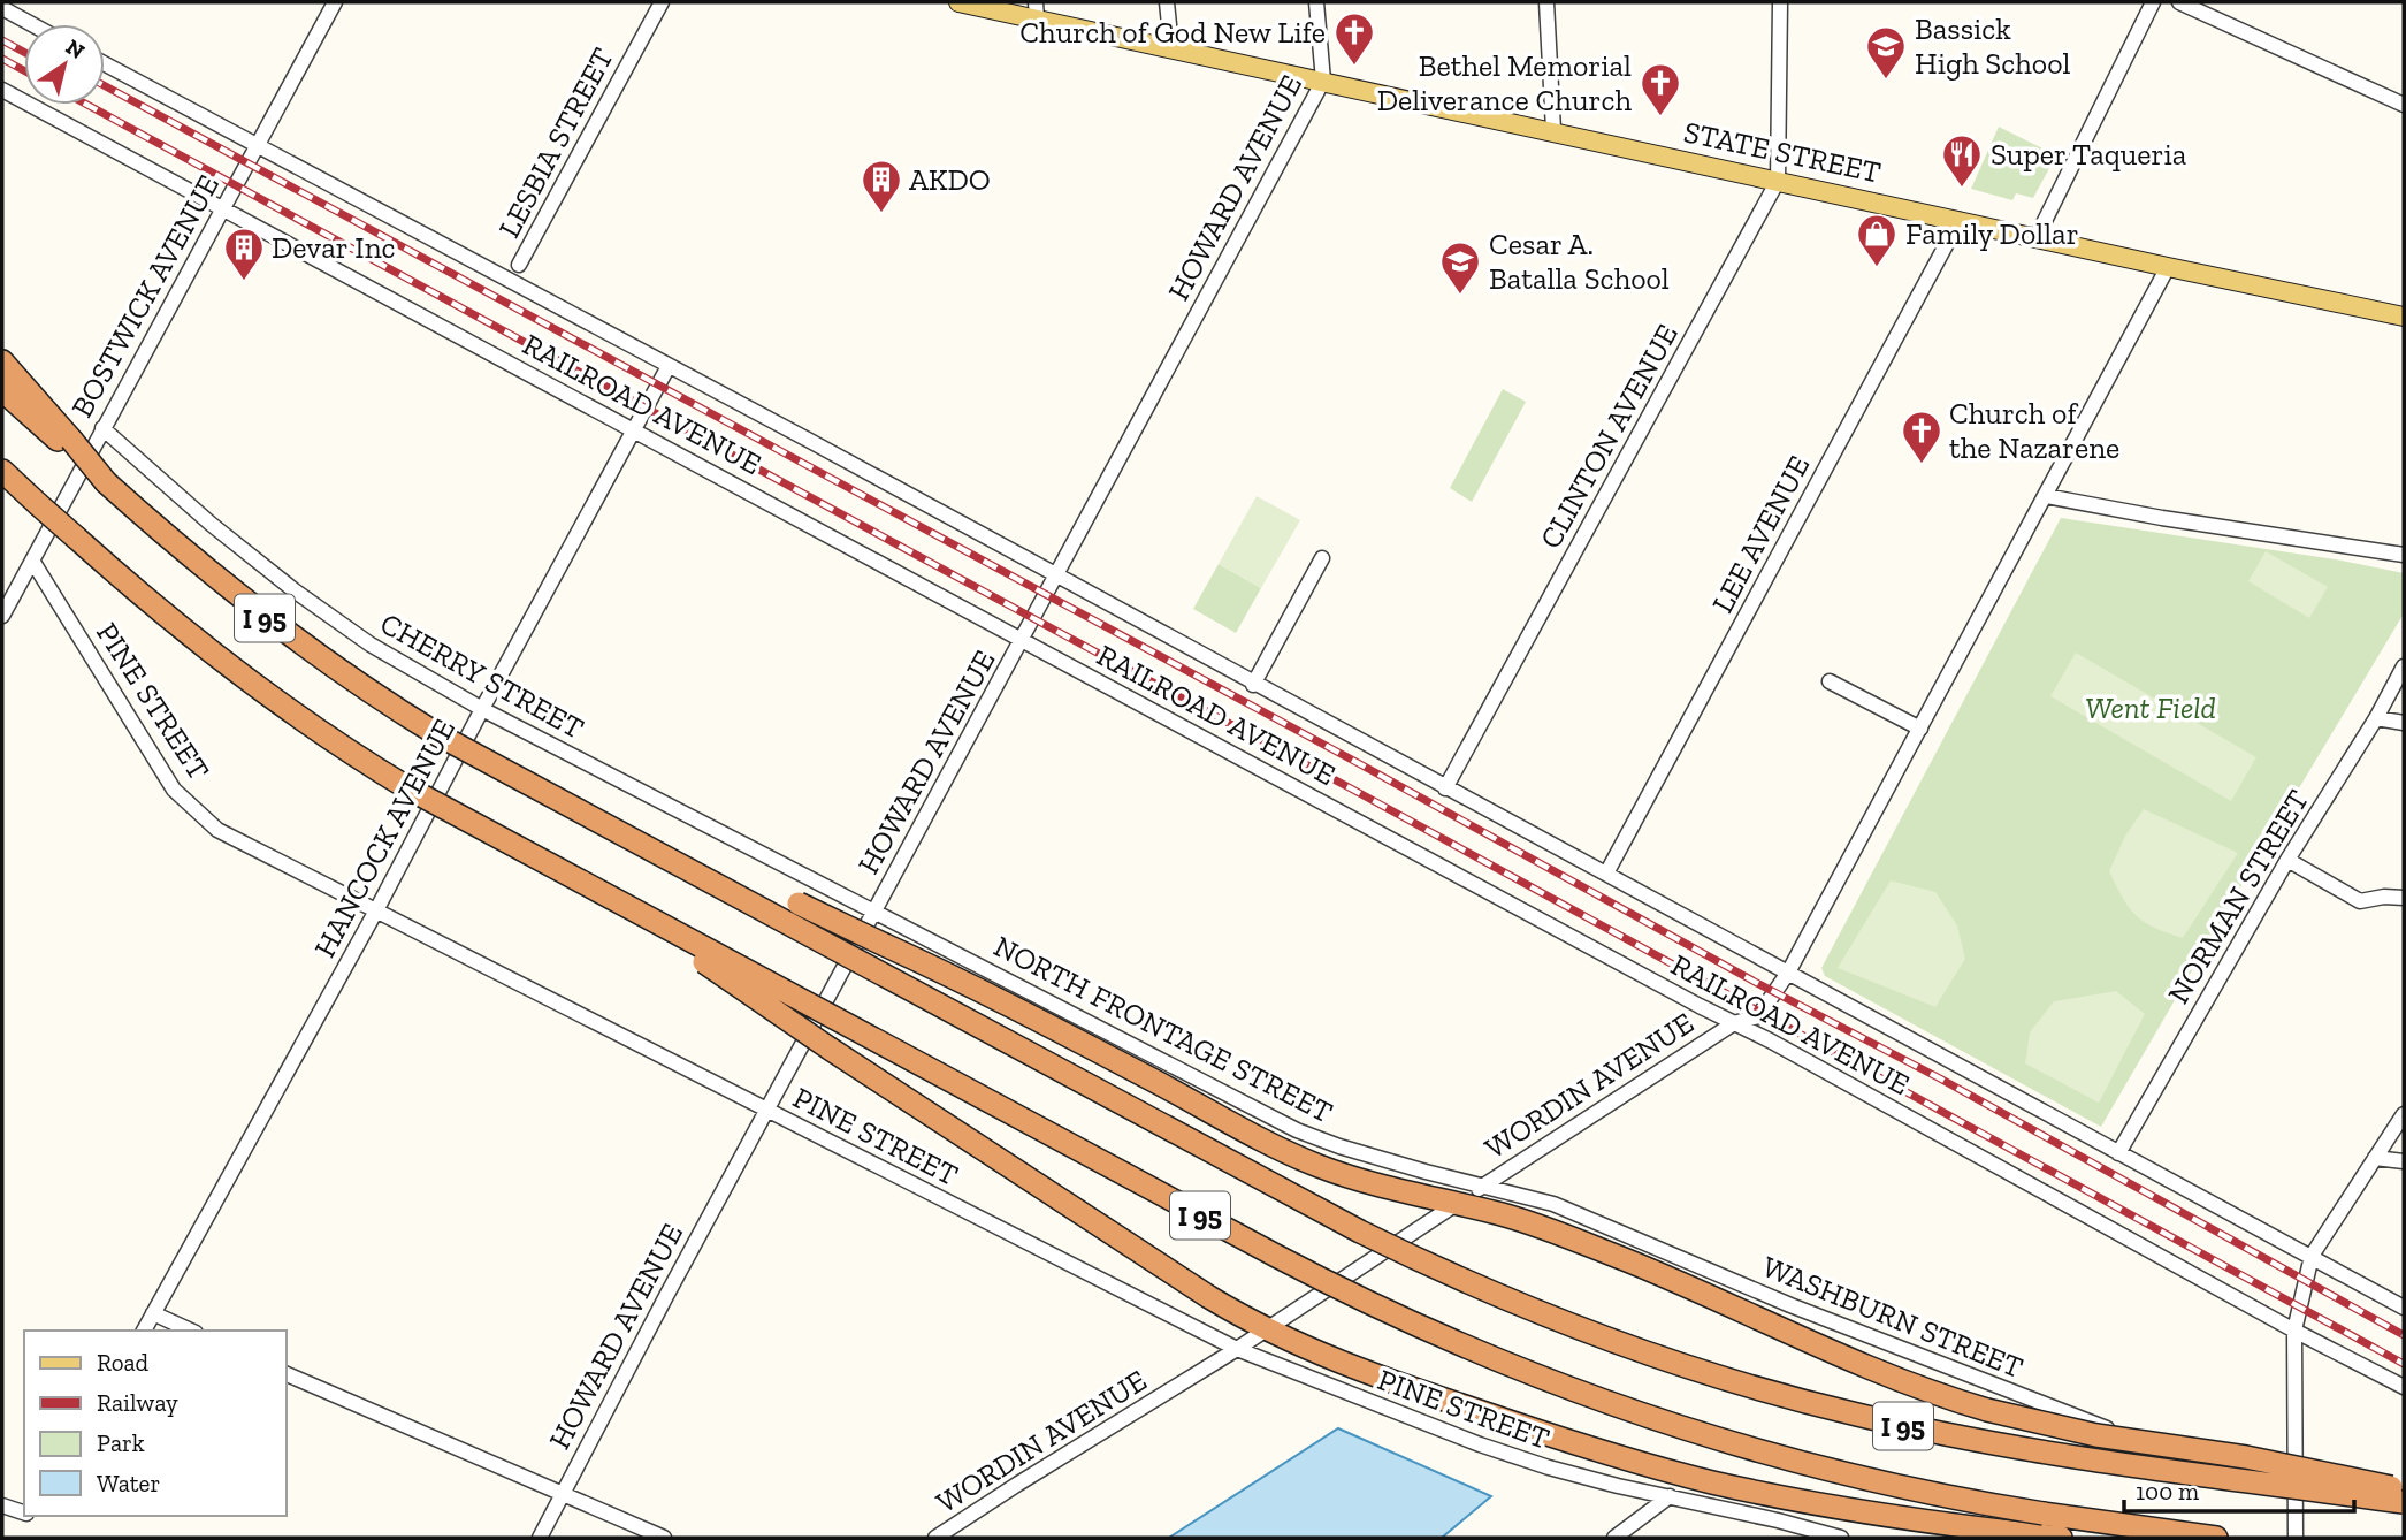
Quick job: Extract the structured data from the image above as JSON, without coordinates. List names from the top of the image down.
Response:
{
  "streets": {
    "highway": ["I 95"],
    "main road": ["STATE STREET"],
    "street": [
      "LESBIA STREET",
      "HOWARD AVENUE",
      "BOSTWICK AVENUE",
      "RAILROAD AVENUE",
      "CLINTON AVENUE",
      "LEE AVENUE",
      "CHERRY STREET",
      "PINE STREET",
      "HANCOCK AVENUE",
      "NORMAN STREET",
      "NORTH FRONTAGE STREET",
      "WORDIN AVENUE",
      "WASHBURN STREET"
    ]
  },
  "crossings": [
    ["STATE STREET", "HOWARD AVENUE"],
    ["STATE STREET", "CLINTON AVENUE"],
    ["STATE STREET", "LEE AVENUE"],
    ["STATE STREET", "WORDIN AVENUE"],
    ["HOWARD AVENUE", "RAILROAD AVENUE"],
    ["HOWARD AVENUE", "CHERRY STREET"],
    ["HOWARD AVENUE", "PINE STREET"],
    ["HOWARD AVENUE", "NORTH FRONTAGE STREET"],
    ["BOSTWICK AVENUE", "RAILROAD AVENUE"],
    ["BOSTWICK AVENUE", "CHERRY STREET"],
    ["BOSTWICK AVENUE", "PINE STREET"],
    ["RAILROAD AVENUE", "CLINTON AVENUE"],
    ["RAILROAD AVENUE", "LEE AVENUE"],
    ["RAILROAD AVENUE", "HANCOCK AVENUE"],
    ["RAILROAD AVENUE", "NORMAN STREET"],
    ["RAILROAD AVENUE", "WORDIN AVENUE"],
    ["CHERRY STREET", "HANCOCK AVENUE"],
    ["CHERRY STREET", "NORTH FRONTAGE STREET"],
    ["PINE STREET", "HANCOCK AVENUE"],
    ["PINE STREET", "WORDIN AVENUE"],
    ["NORTH FRONTAGE STREET", "WORDIN AVENUE"],
    ["NORTH FRONTAGE STREET", "WASHBURN STREET"],
    ["WORDIN AVENUE", "WASHBURN STREET"]
  ],
  "parks": ["Went Field"],
  "places": {
    "church": ["Church of God New Life", "Bethel Memorial Deliverance Church", "Church of the Nazarene"],
    "school or university": ["Bassick High School", "Cesar A. Batalla School"],
    "restaurant": ["Super Taqueria"],
    "building": ["AKDO", "Devar Inc"],
    "shop": ["Family Dollar"]
  },
  "legend": [
    "Road",
    "Railway",
    "Park",
    "Water"
  ],
  "scale_bar": "100 m",
  "north": "top right"
}
